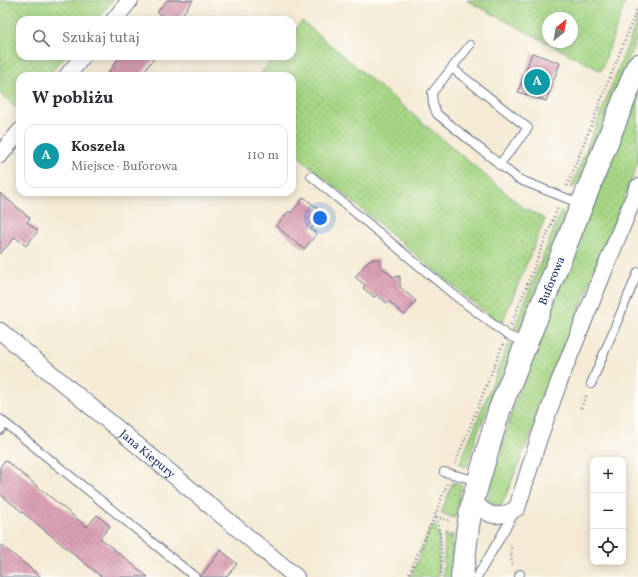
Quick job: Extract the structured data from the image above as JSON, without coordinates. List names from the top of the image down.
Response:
{
  "streets": {
    "main road": ["Buforowa"],
    "street": ["Jana Kiepury"]
  },
  "north": "top right",
  "page": {
    "search": "Szukaj tutaj",
    "pins": "A",
    "heading": "W pobliżu",
    "list": [
      {
        "mark": "A",
        "name": "Koszela",
        "note": "Miejsce · Buforowa",
        "value": "110 m"
      }
    ],
    "map_buttons": ["+", "−"]
  }
}
